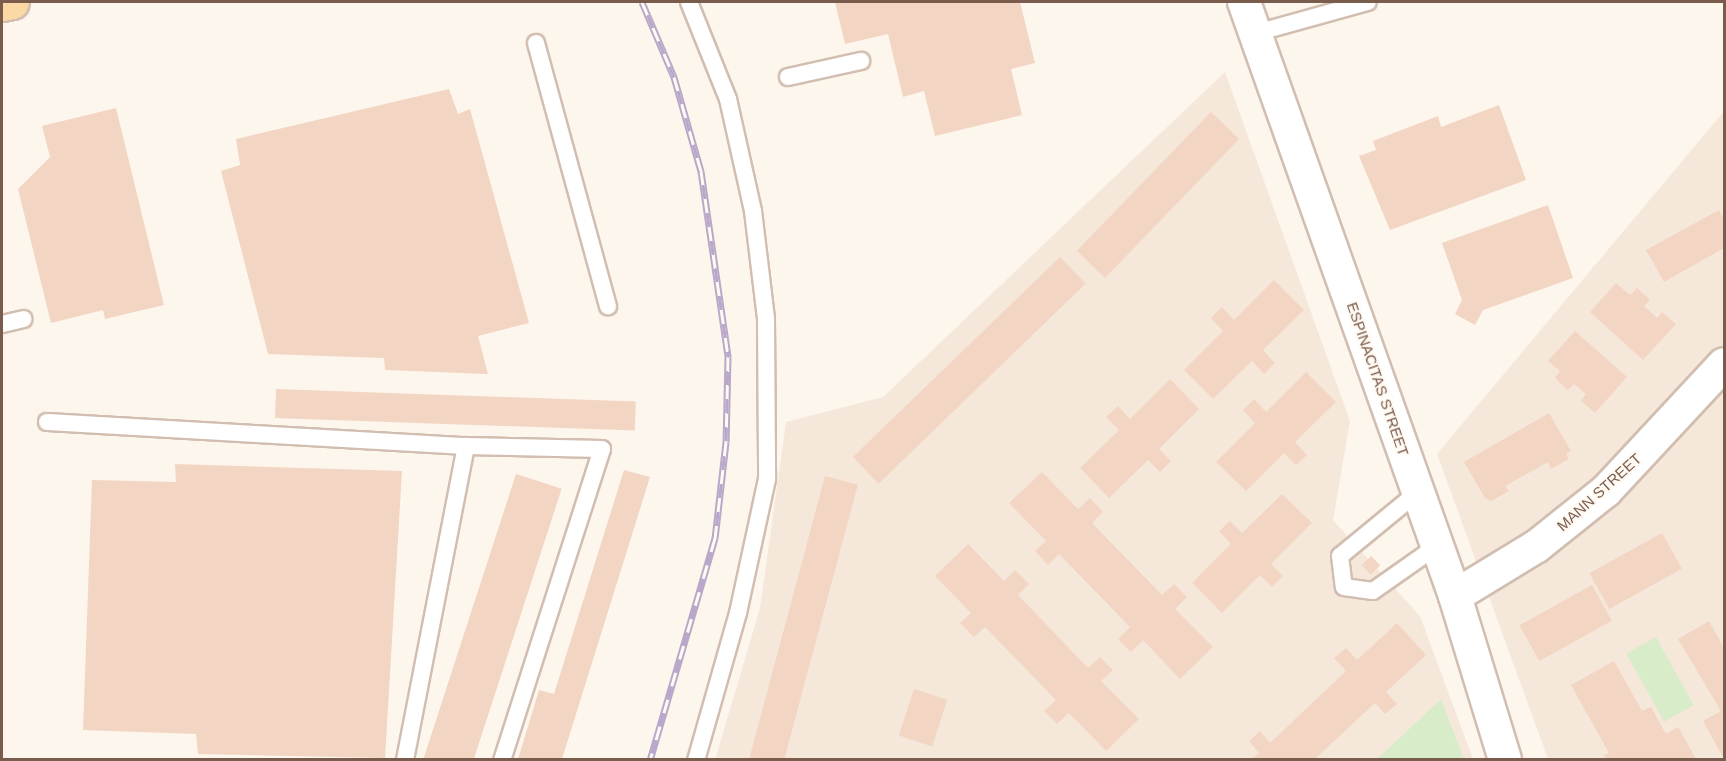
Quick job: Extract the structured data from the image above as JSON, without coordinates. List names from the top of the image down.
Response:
{
  "streets": {
    "street": ["ESPINACITAS STREET", "MANN STREET"]
  },
  "crossings": [
    ["ESPINACITAS STREET", "MANN STREET"]
  ]
}
